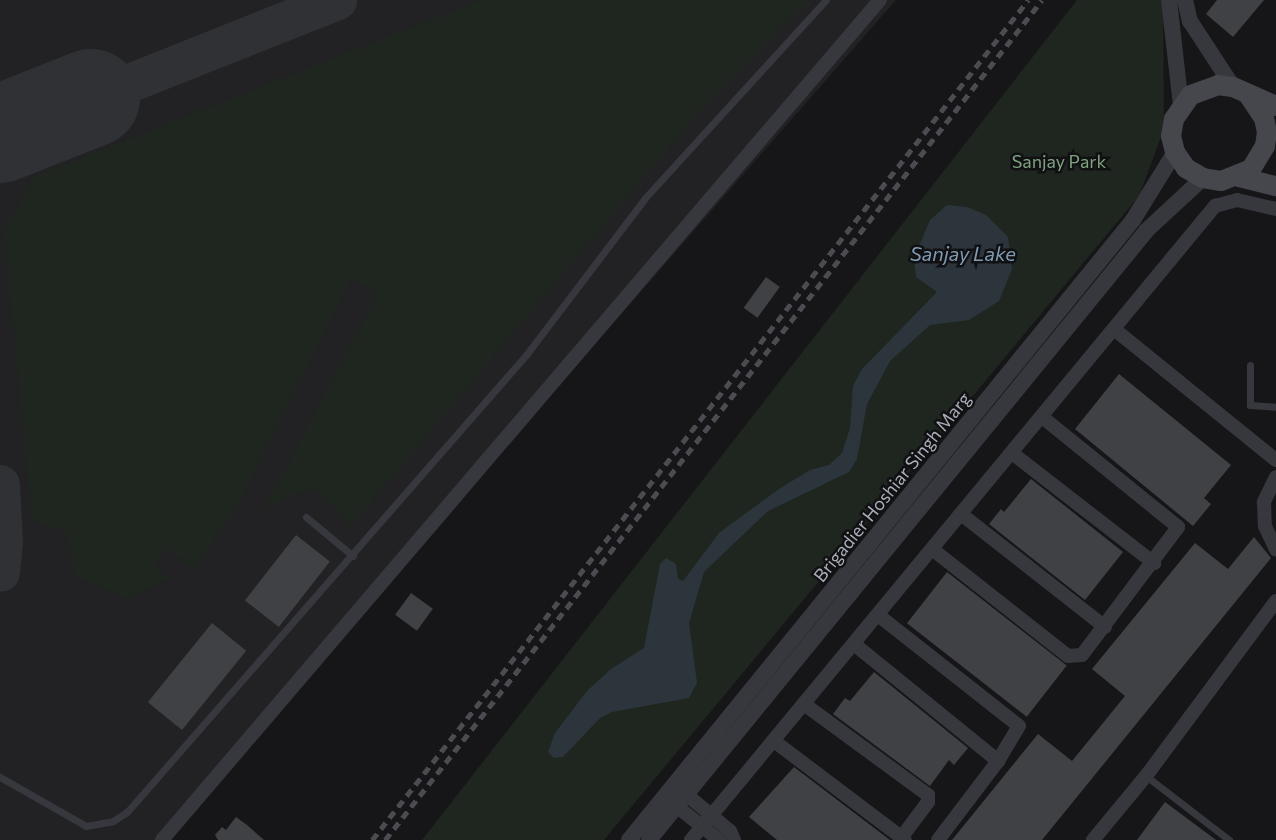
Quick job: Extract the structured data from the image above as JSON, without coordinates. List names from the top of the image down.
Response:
{
  "streets": {
    "street": ["Brigadier Hoshiar Singh Marg"]
  },
  "water": ["Sanjay Lake"],
  "parks": ["Sanjay Park"]
}
